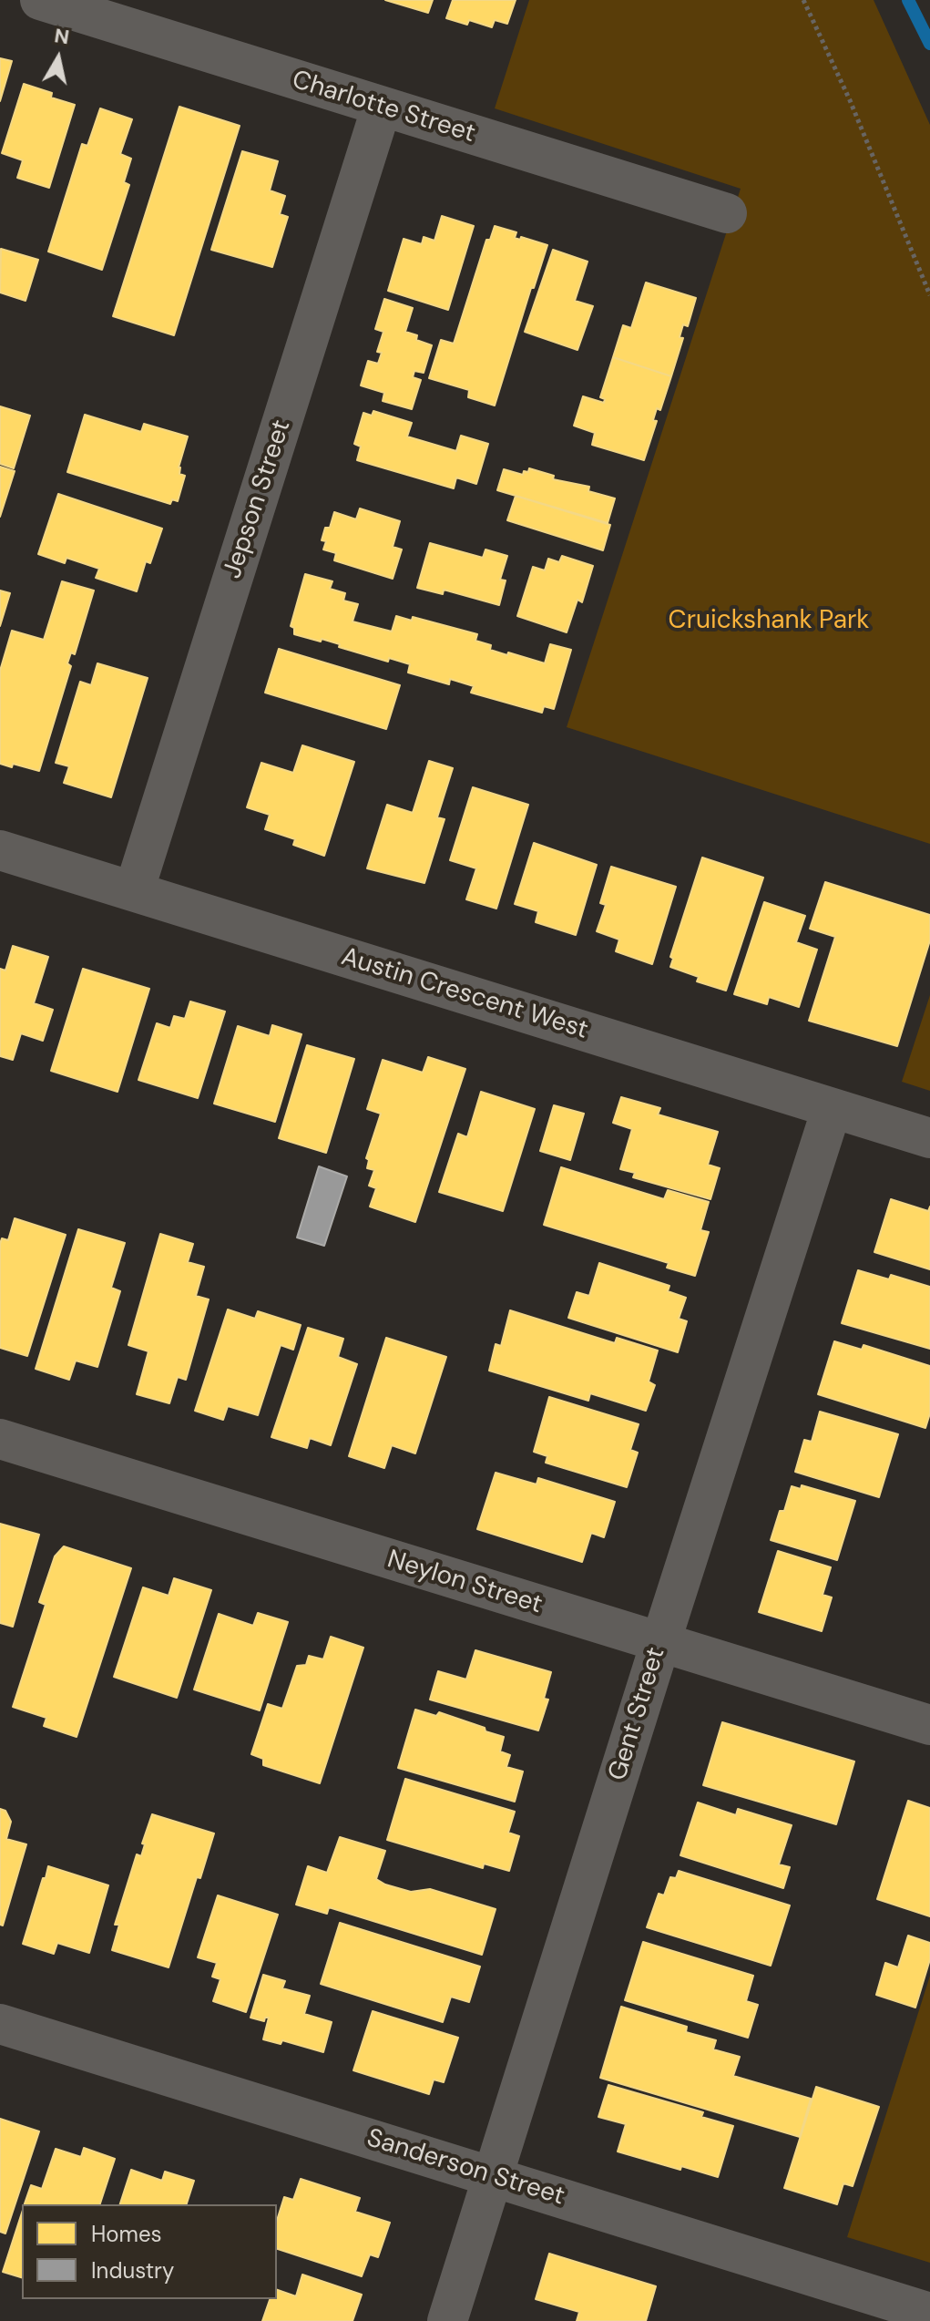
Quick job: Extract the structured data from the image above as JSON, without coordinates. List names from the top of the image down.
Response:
{
  "streets": {
    "street": [
      "Charlotte Street",
      "Jepson Street",
      "Austin Crescent West",
      "Neylon Street",
      "Gent Street",
      "Sanderson Street"
    ]
  },
  "crossings": [
    ["Charlotte Street", "Jepson Street"],
    ["Jepson Street", "Austin Crescent West"],
    ["Austin Crescent West", "Gent Street"],
    ["Neylon Street", "Gent Street"],
    ["Gent Street", "Sanderson Street"]
  ],
  "parks": ["Cruickshank Park"],
  "legend": ["Homes", "Industry"],
  "north": "top"
}
